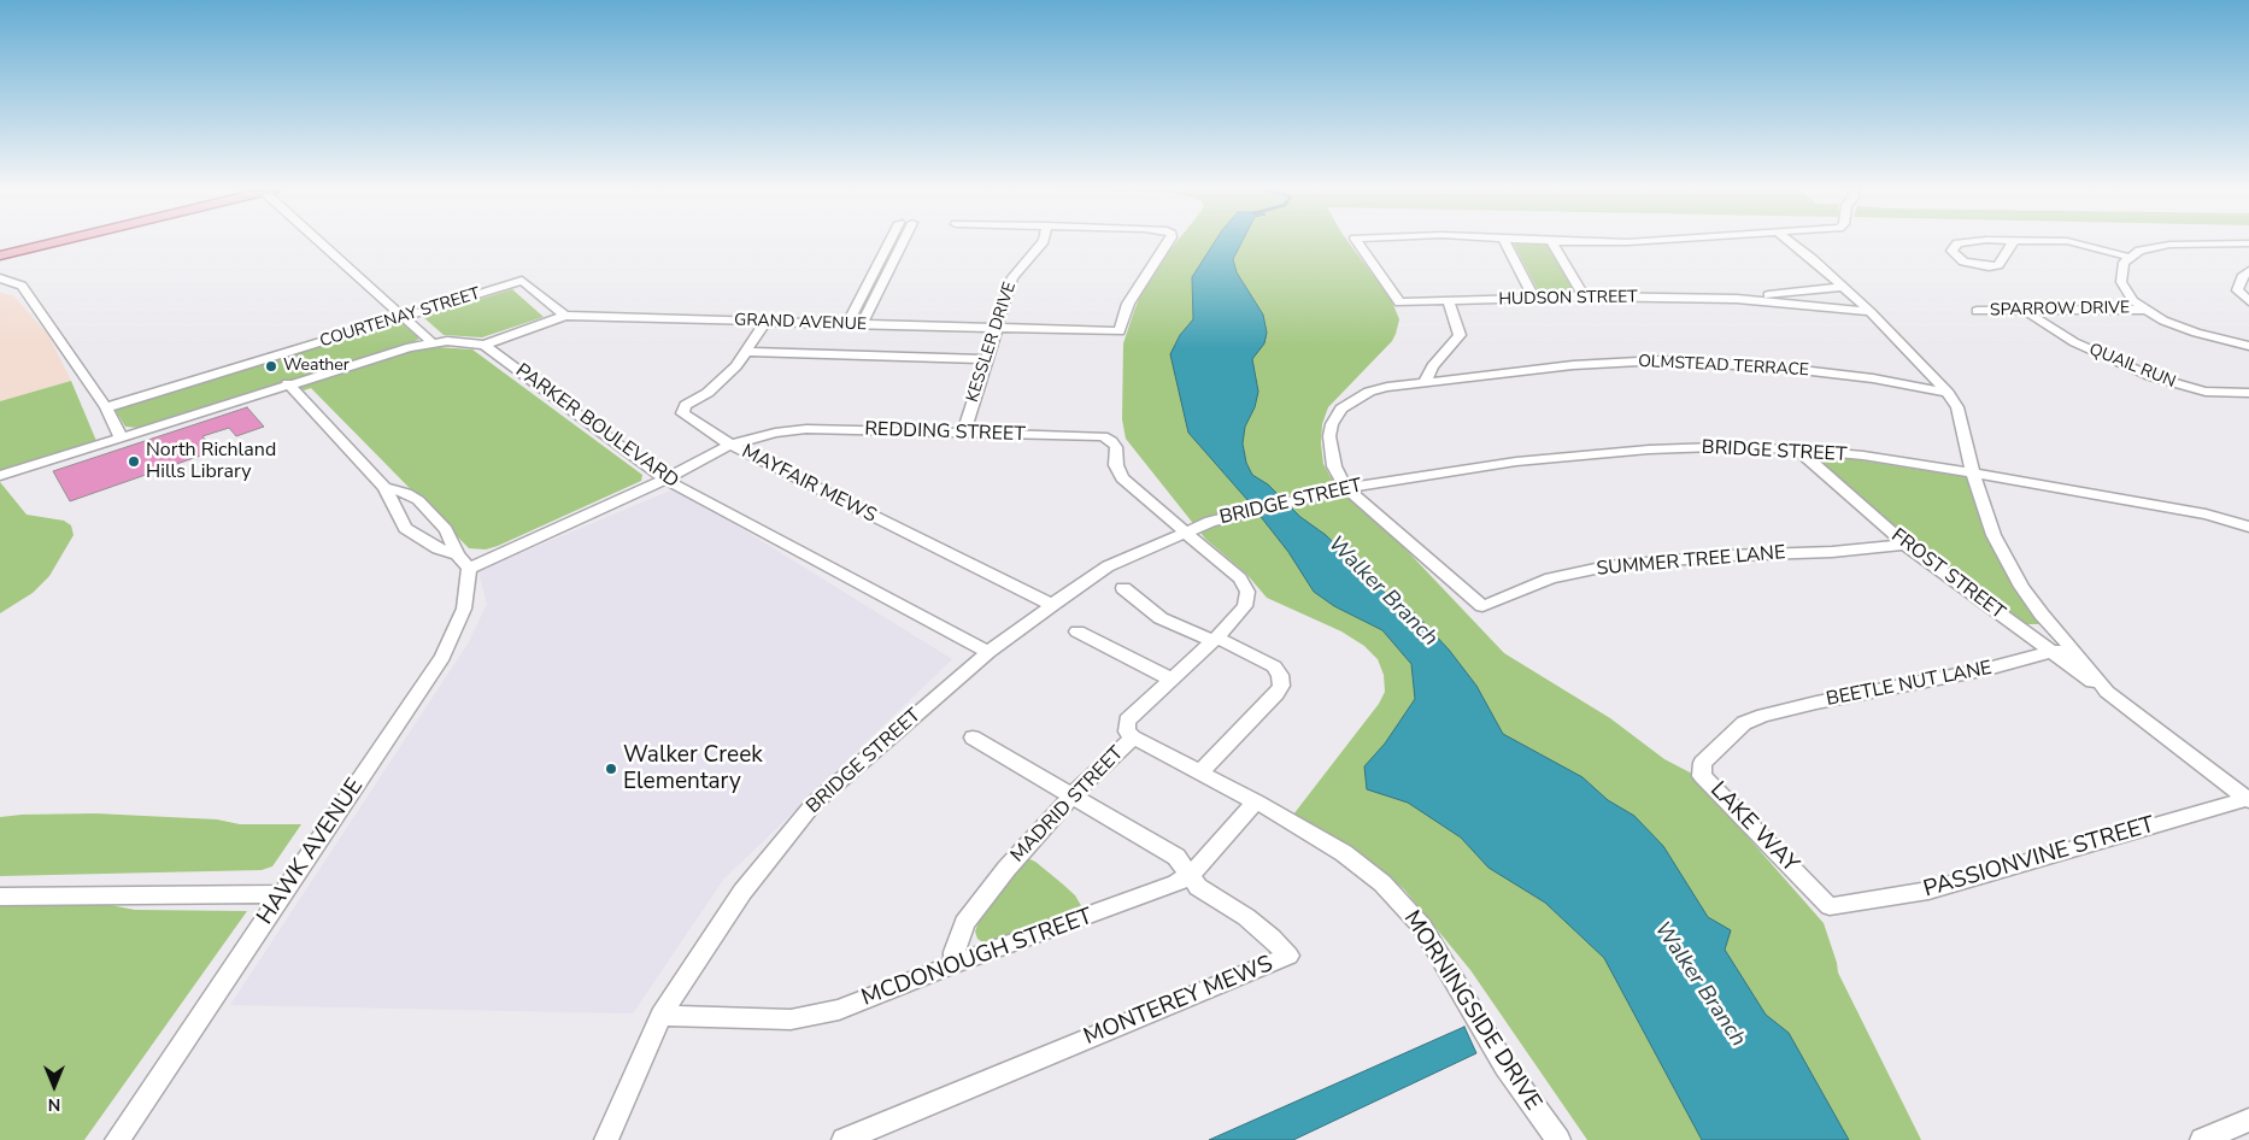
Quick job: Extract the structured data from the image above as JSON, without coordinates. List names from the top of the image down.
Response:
{
  "streets": {
    "street": [
      "HUDSON STREET",
      "SPARROW DRIVE",
      "COURTENAY STREET",
      "GRAND AVENUE",
      "KESSLER DRIVE",
      "OLMSTEAD TERRACE",
      "QUAIL RUN",
      "PARKER BOULEVARD",
      "REDDING STREET",
      "BRIDGE STREET",
      "MAYFAIR MEWS",
      "SUMMER TREE LANE",
      "FROST STREET",
      "BEETLE NUT LANE",
      "MADRID STREET",
      "LAKE WAY",
      "HAWK AVENUE",
      "PASSIONVINE STREET",
      "MCDONOUGH STREET",
      "MONTEREY MEWS",
      "MORNINGSIDE DRIVE"
    ]
  },
  "crossings": [
    ["SPARROW DRIVE", "QUAIL RUN"],
    ["COURTENAY STREET", "GRAND AVENUE"],
    ["GRAND AVENUE", "KESSLER DRIVE"],
    ["GRAND AVENUE", "PARKER BOULEVARD"],
    ["GRAND AVENUE", "MAYFAIR MEWS"],
    ["KESSLER DRIVE", "REDDING STREET"],
    ["PARKER BOULEVARD", "REDDING STREET"],
    ["PARKER BOULEVARD", "BRIDGE STREET"],
    ["REDDING STREET", "BRIDGE STREET"],
    ["REDDING STREET", "MAYFAIR MEWS"],
    ["REDDING STREET", "MADRID STREET"],
    ["REDDING STREET", "HAWK AVENUE"],
    ["BRIDGE STREET", "MAYFAIR MEWS"],
    ["BRIDGE STREET", "SUMMER TREE LANE"],
    ["BRIDGE STREET", "FROST STREET"],
    ["BRIDGE STREET", "MADRID STREET"],
    ["BRIDGE STREET", "MCDONOUGH STREET"],
    ["SUMMER TREE LANE", "FROST STREET"],
    ["FROST STREET", "BEETLE NUT LANE"],
    ["BEETLE NUT LANE", "LAKE WAY"],
    ["MADRID STREET", "MCDONOUGH STREET"],
    ["MADRID STREET", "MONTEREY MEWS"],
    ["MADRID STREET", "MORNINGSIDE DRIVE"],
    ["LAKE WAY", "PASSIONVINE STREET"],
    ["MCDONOUGH STREET", "MONTEREY MEWS"],
    ["MCDONOUGH STREET", "MORNINGSIDE DRIVE"]
  ],
  "water": ["Walker Branch"],
  "places": ["Weather", "North Richland Hills Library", "Walker Creek Elementary"],
  "north": "bottom"
}
